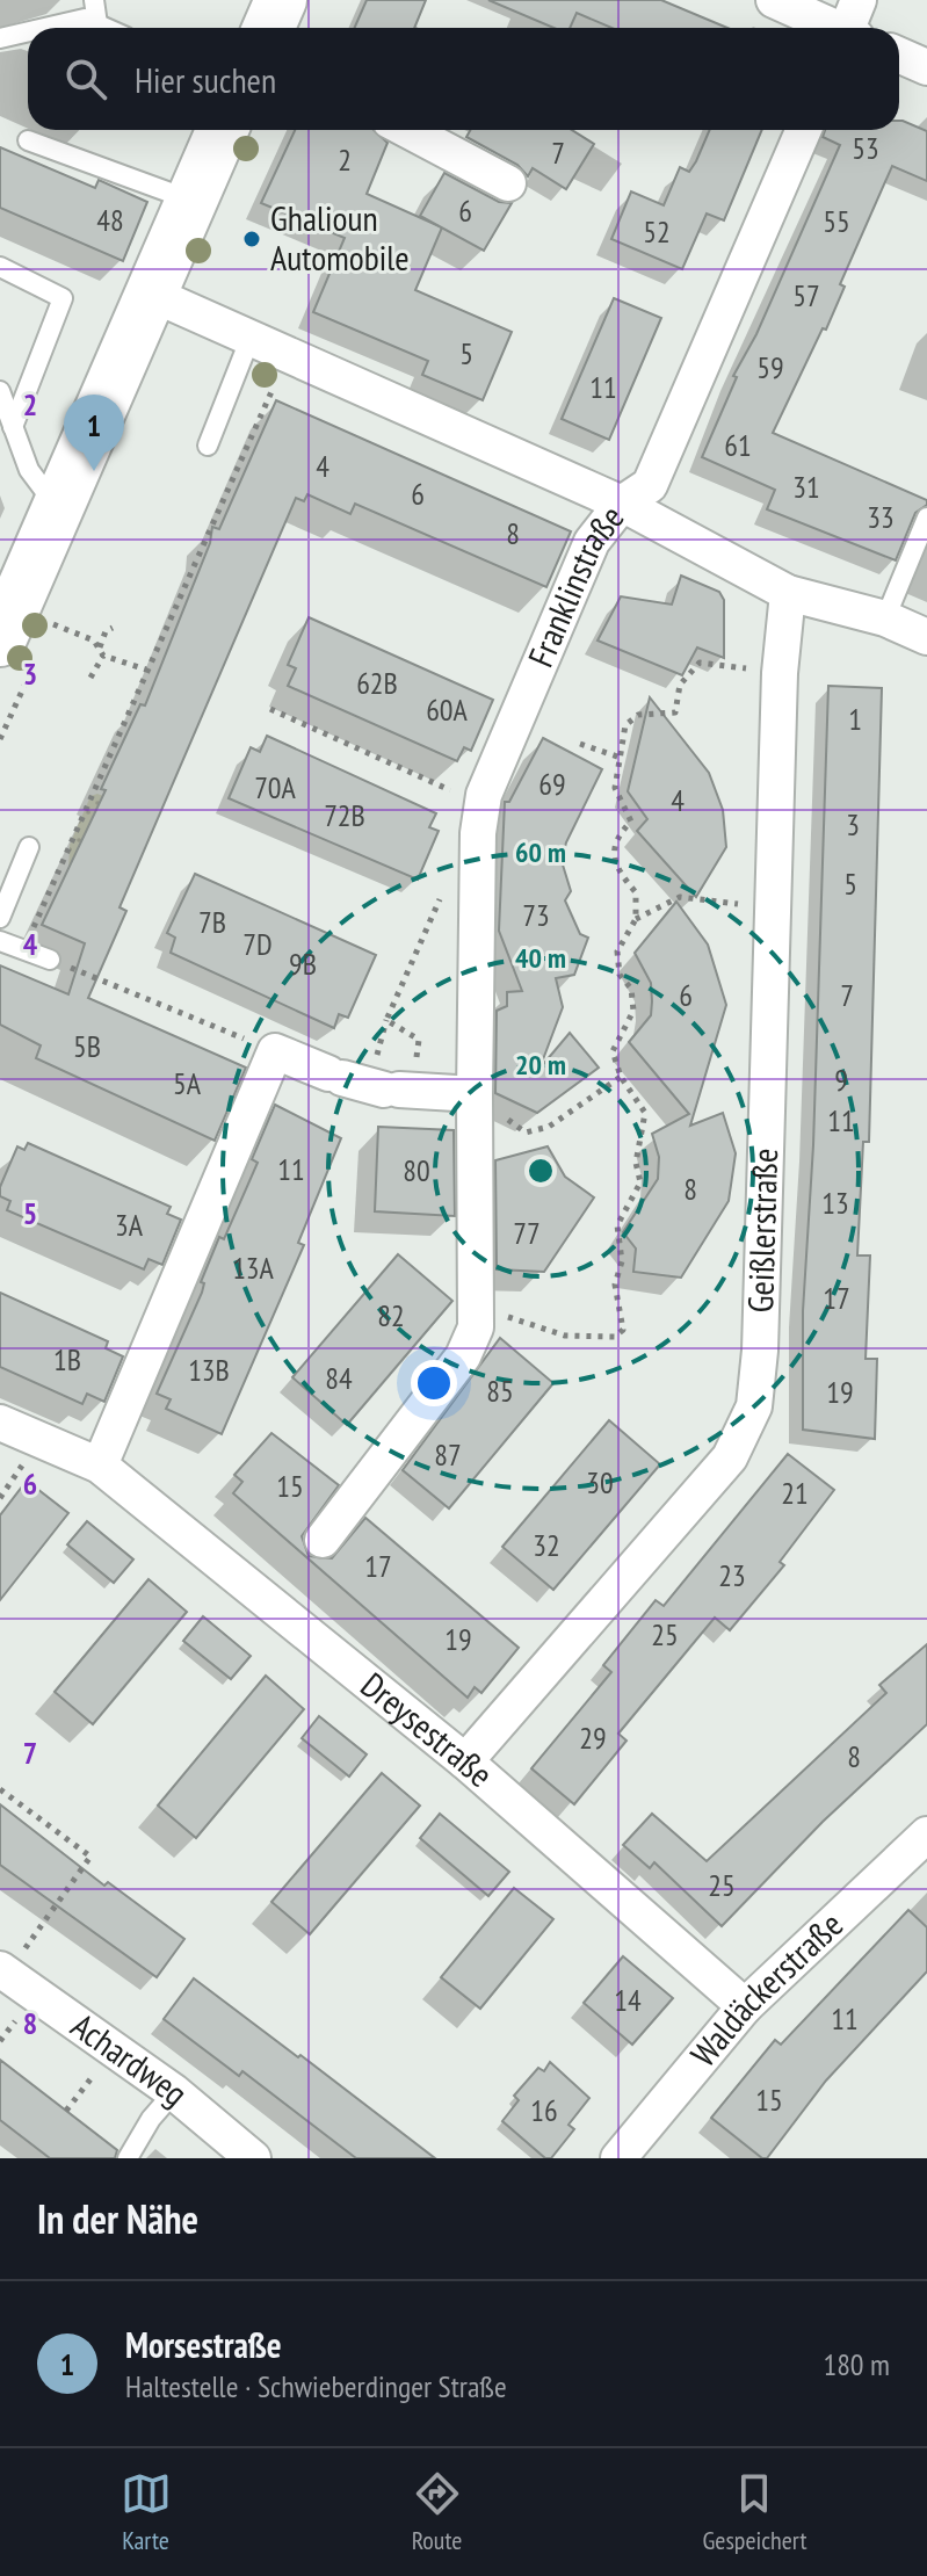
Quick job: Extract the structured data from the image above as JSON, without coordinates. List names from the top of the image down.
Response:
{
  "streets": {
    "street": [
      "Franklinstraße",
      "Geißlerstraße",
      "Dreysestraße",
      "Waldäckerstraße",
      "Achardweg"
    ]
  },
  "crossings": [
    ["Geißlerstraße", "Dreysestraße"],
    ["Dreysestraße", "Waldäckerstraße"]
  ],
  "places": ["Ghalioun Automobile"],
  "house_numbers": [
    "53",
    "7",
    "2",
    "6",
    "48",
    "55",
    "52",
    "57",
    "5",
    "59",
    "11",
    "61",
    "4",
    "31",
    "6",
    "33",
    "8",
    "62B",
    "60A",
    "1",
    "69",
    "70A",
    "4",
    "72B",
    "3",
    "5",
    "73",
    "7B",
    "7D",
    "9B",
    "6",
    "7",
    "5B",
    "9",
    "5A",
    "11",
    "11",
    "80",
    "8",
    "13",
    "3A",
    "77",
    "13A",
    "17",
    "82",
    "1B",
    "13B",
    "84",
    "85",
    "19",
    "87",
    "30",
    "15",
    "21",
    "32",
    "17",
    "23",
    "25",
    "19",
    "29",
    "8",
    "25",
    "14",
    "11",
    "15",
    "16"
  ],
  "page": {
    "search": "Hier suchen",
    "pins": "1",
    "heading": "In der Nähe",
    "list": [
      {
        "mark": "1",
        "name": "Morsestraße",
        "note": "Haltestelle · Schwieberdinger Straße",
        "value": "180 m"
      }
    ],
    "nav": ["Karte", "Route", "Gespeichert"]
  },
  "grid": {
    "rows": [
      "2",
      "3",
      "4",
      "5",
      "6",
      "7",
      "8"
    ]
  },
  "rings": ["60 m", "40 m", "20 m"]
}
